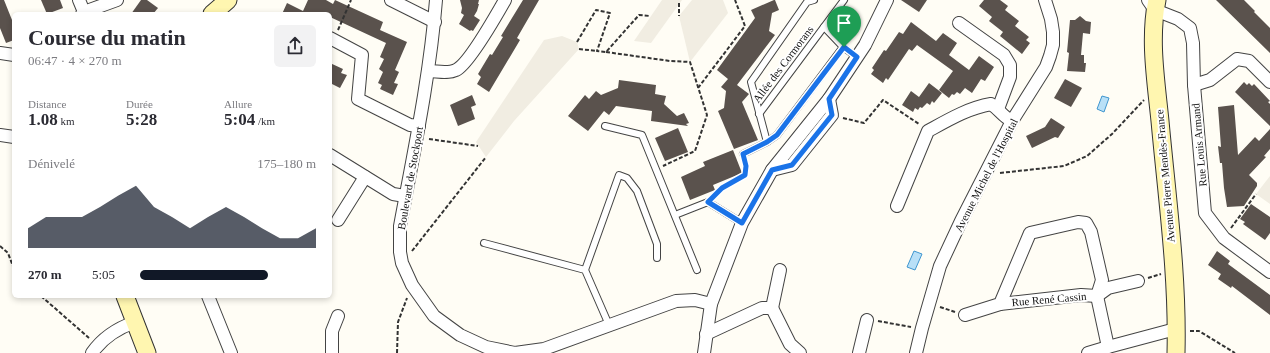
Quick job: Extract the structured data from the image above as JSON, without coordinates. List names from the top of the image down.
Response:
{
  "streets": {
    "street": [
      "Rue Louis Armand",
      "Avenue Michel de l'Hospital",
      "Avenue Pierre Mendès-France",
      "Boulevard de Stockport",
      "Rue René Cassin"
    ],
    "lane": ["Allée des Cormorans"]
  },
  "crossings": [
    ["Rue Louis Armand", "Avenue Pierre Mendès-France"]
  ],
  "page": {
    "heading": ["Course du matin", "06:47 · 4 × 270 m"],
    "stats": [
      ["Distance", "1.08 km"],
      ["Durée", "5:28"],
      ["Allure", "5:04 /km"]
    ],
    "chart": ["Dénivelé", "175–180 m"],
    "list": [
      {
        "name": "270 m",
        "note": "5:05"
      }
    ]
  }
}
